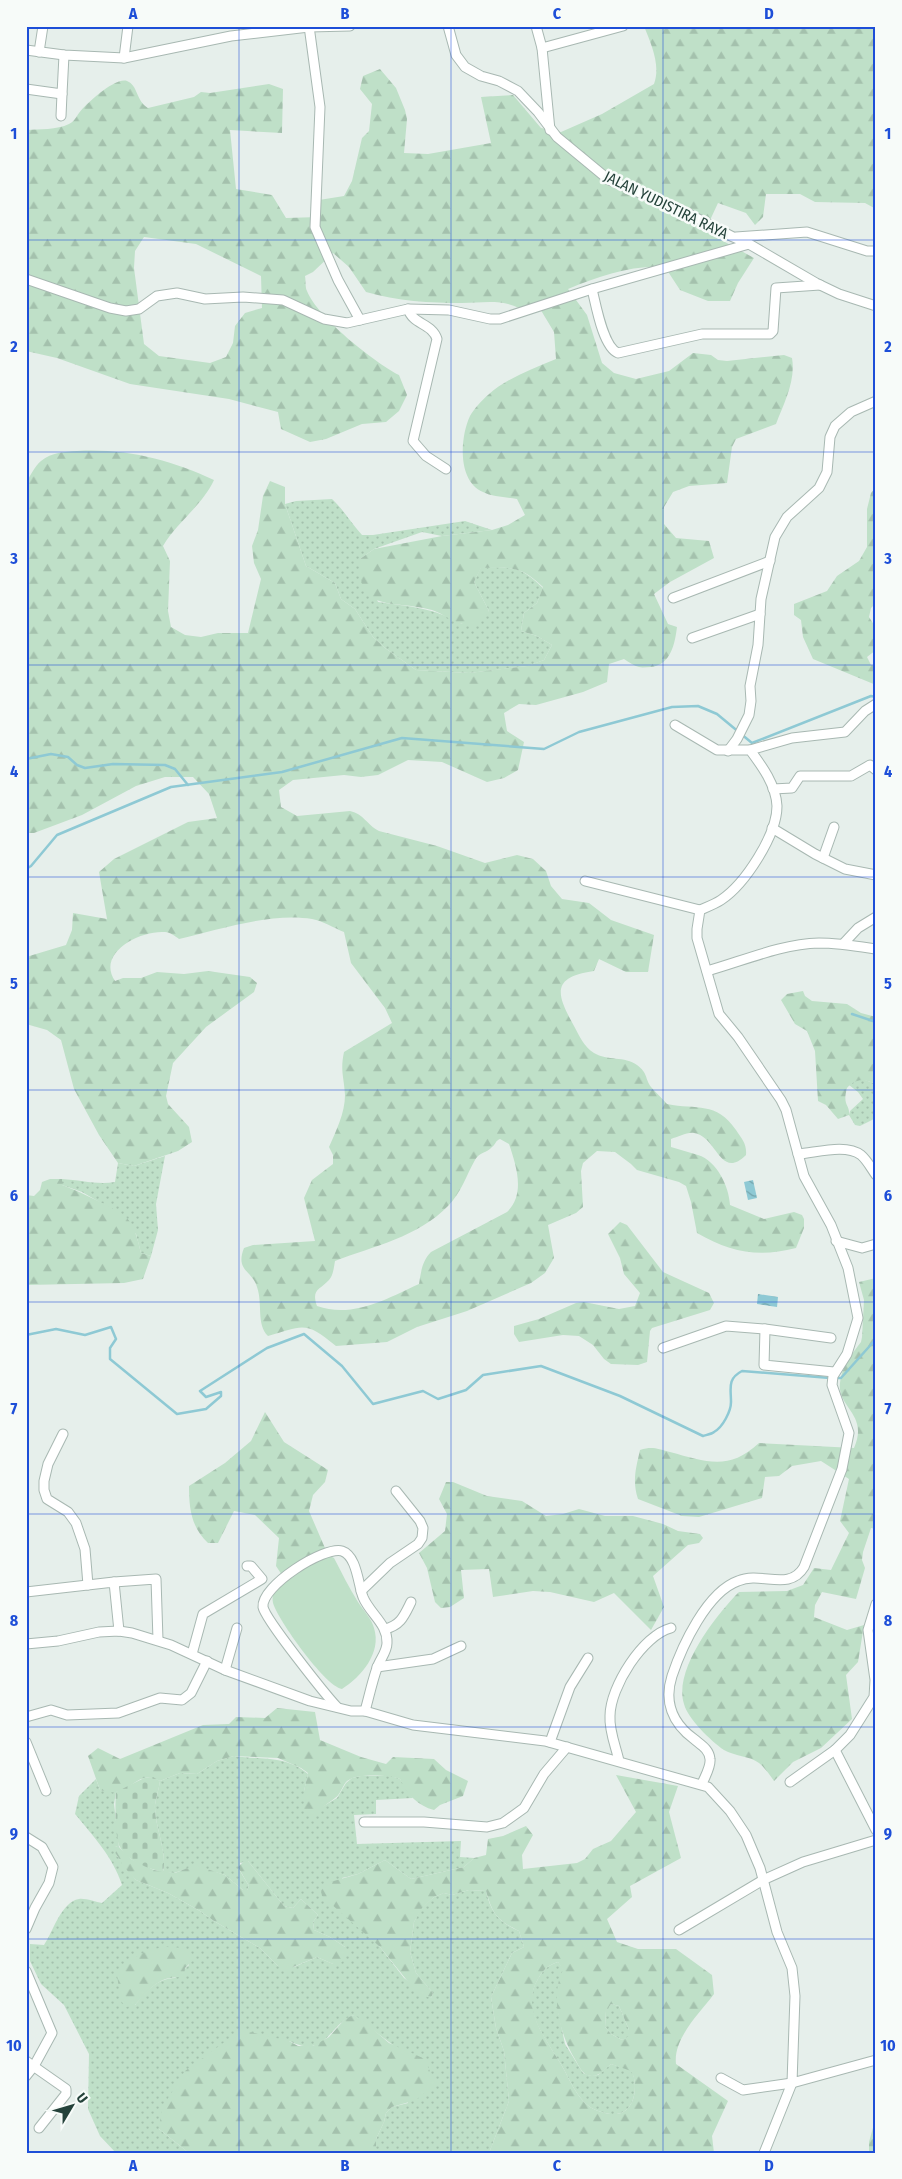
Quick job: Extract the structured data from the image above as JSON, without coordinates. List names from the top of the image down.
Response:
{
  "streets": {
    "street": ["JALAN YUDISTIRA RAYA"]
  },
  "north": "top right",
  "grid": {
    "columns": [
      "A",
      "B",
      "C",
      "D"
    ],
    "rows": [
      "1",
      "2",
      "3",
      "4",
      "5",
      "6",
      "7",
      "8",
      "9",
      "10"
    ]
  }
}
